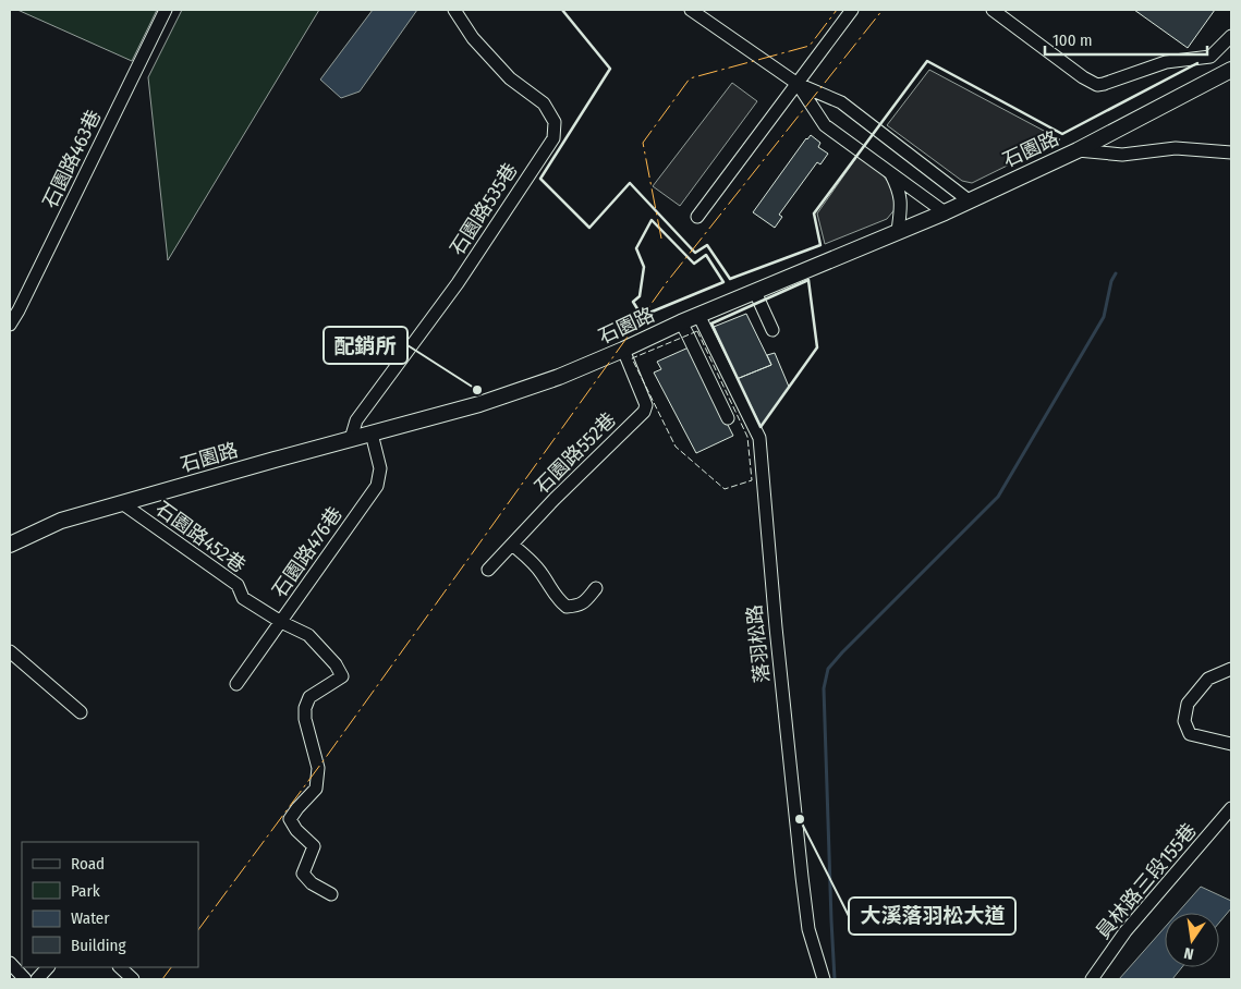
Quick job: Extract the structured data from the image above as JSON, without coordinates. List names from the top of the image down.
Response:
{
  "streets": {
    "main road": ["石園路"],
    "street": [
      "石園路463巷",
      "石園路535巷",
      "石園路552巷",
      "石園路452巷",
      "石園路476巷",
      "落羽松路",
      "員林路三段155巷"
    ]
  },
  "crossings": [
    ["石園路", "石園路535巷"],
    ["石園路", "石園路552巷"],
    ["石園路", "石園路452巷"],
    ["石園路", "石園路476巷"],
    ["石園路", "落羽松路"],
    ["石園路452巷", "石園路476巷"]
  ],
  "places": ["配銷所", "大溪落羽松大道"],
  "legend": [
    "Road",
    "Park",
    "Water",
    "Building"
  ],
  "scale_bar": "100 m",
  "north": "bottom"
}
